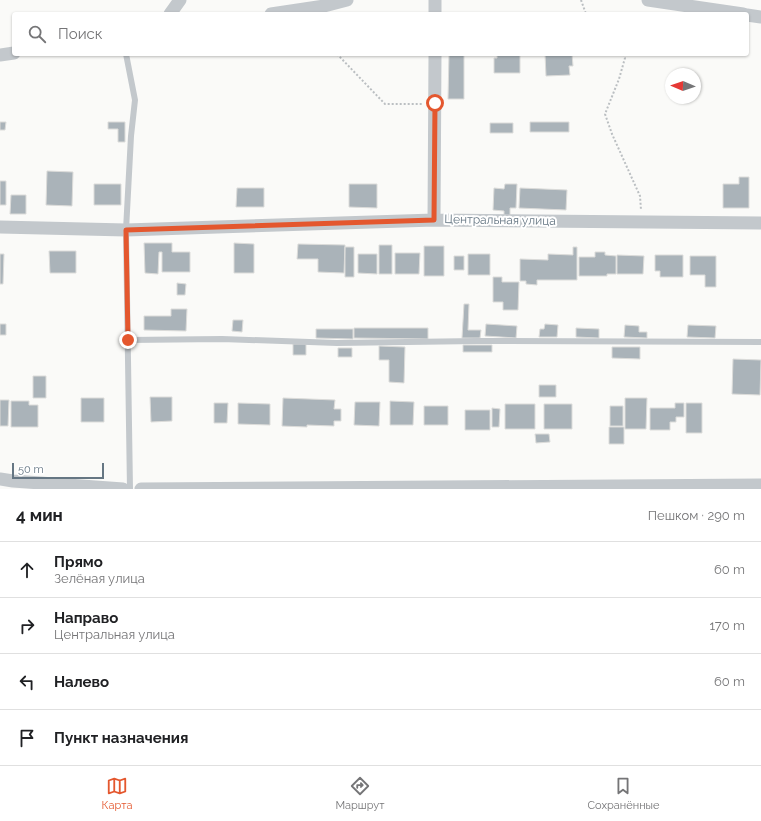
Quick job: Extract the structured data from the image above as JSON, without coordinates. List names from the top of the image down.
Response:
{
  "streets": {
    "street": ["Центральная улица"]
  },
  "scale_bar": "50 m",
  "north": "left",
  "page": {
    "search": "Поиск",
    "scale": "50 m",
    "heading": ["4 мин", "Пешком · 290 m"],
    "list": [
      ["Прямо", "Зелёная улица", "60 m"],
      ["Направо", "Центральная улица", "170 m"],
      ["Налево", "60 m"],
      "Пункт назначения"
    ],
    "nav": ["Карта", "Маршрут", "Сохранённые"]
  }
}
